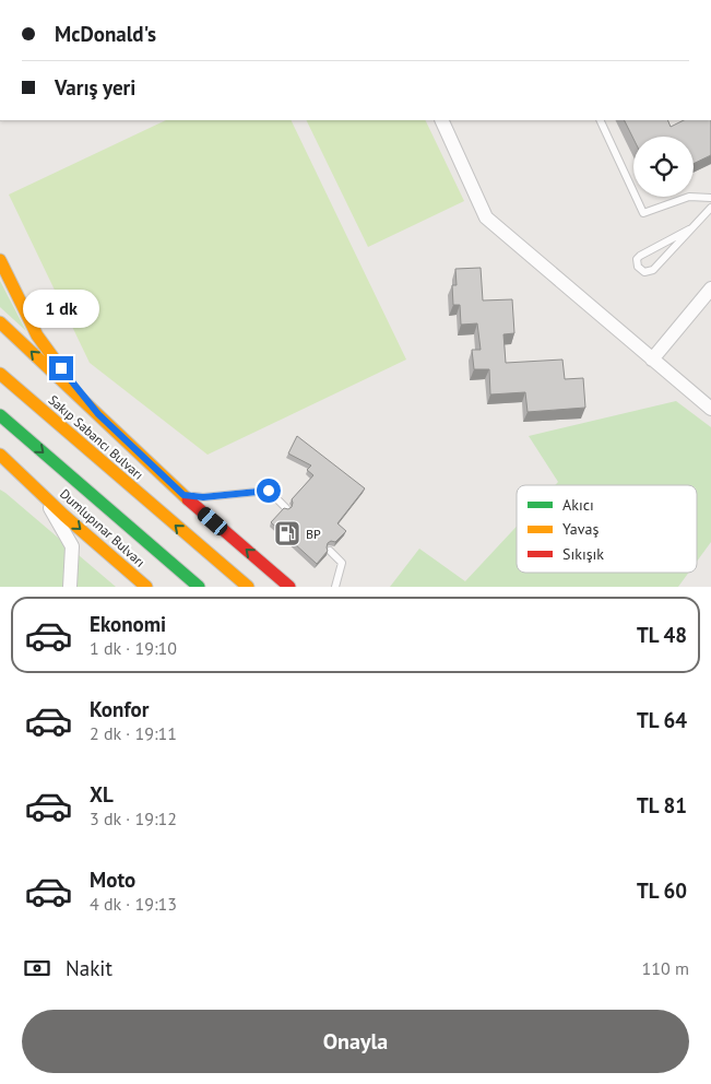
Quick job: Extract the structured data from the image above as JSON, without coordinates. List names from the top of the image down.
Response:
{
  "streets": {
    "main road": ["Sakıp Sabancı Bulvarı", "Dumlupınar Bulvarı"]
  },
  "places": {
    "fuel station": ["BP"]
  },
  "legend": ["Akıcı", "Yavaş", "Sıkışık"],
  "page": {
    "banner": ["McDonald's", "Varış yeri"],
    "bubble": "1 dk",
    "list": [
      {
        "name": "Ekonomi",
        "note": "1 dk · 19:10",
        "value": "TL 48"
      },
      {
        "name": "Konfor",
        "note": "2 dk · 19:11",
        "value": "TL 64"
      },
      {
        "name": "XL",
        "note": "3 dk · 19:12",
        "value": "TL 81"
      },
      {
        "name": "Moto",
        "note": "4 dk · 19:13",
        "value": "TL 60"
      }
    ],
    "pay": ["Nakit", "110 m"],
    "buttons": "Onayla"
  }
}
